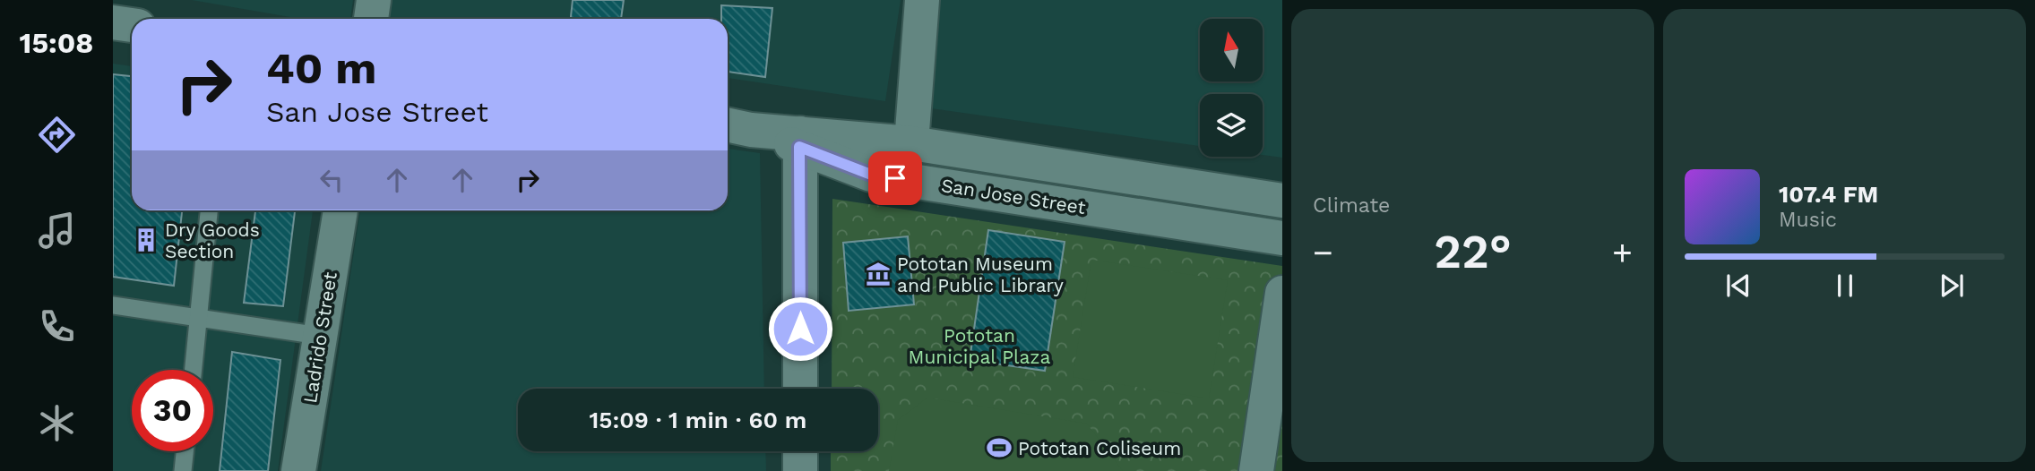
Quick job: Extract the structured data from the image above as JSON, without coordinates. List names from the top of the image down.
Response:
{
  "streets": {
    "street": ["San Jose Street", "Ladrido Street"]
  },
  "parks": ["Pototan Municipal Plaza"],
  "places": {
    "building": ["Dry Goods Section"],
    "museum": ["Pototan Museum and Public Library"],
    "sports": ["Pototan Coliseum"]
  },
  "north": "top",
  "page": {
    "tabs": "15:08",
    "tile": "Climate",
    "turn": ["40 m", "San Jose Street"],
    "song": ["107.4 FM", "Music"],
    "heat": ["−", "22°", "+"],
    "limit": "30",
    "trip": "15:09 · 1 min · 60 m"
  }
}
